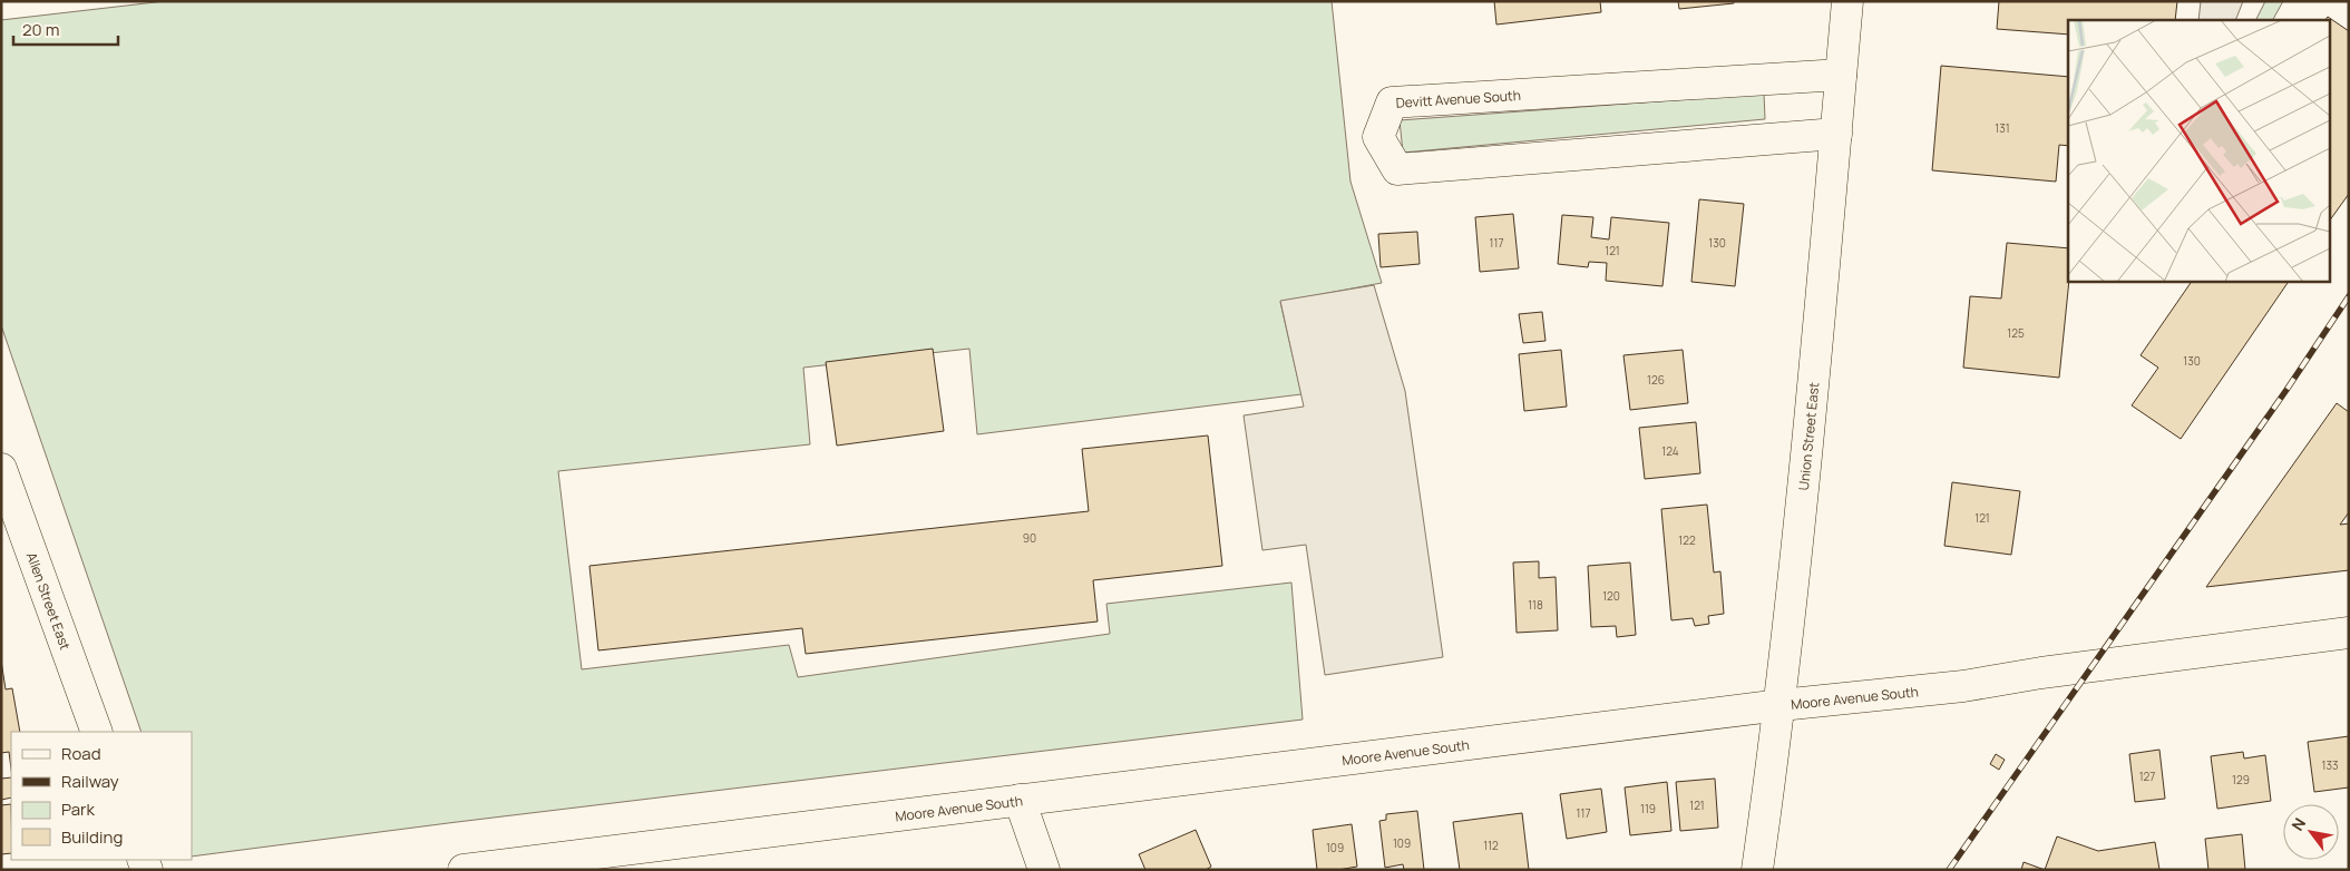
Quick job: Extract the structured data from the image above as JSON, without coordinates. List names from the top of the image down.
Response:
{
  "streets": {
    "street": [
      "Devitt Avenue South",
      "Union Street East",
      "Allen Street East",
      "Moore Avenue South"
    ]
  },
  "crossings": [
    ["Devitt Avenue South", "Union Street East"],
    ["Union Street East", "Moore Avenue South"]
  ],
  "house_numbers": [
    "131",
    "117",
    "130",
    "121",
    "125",
    "130",
    "126",
    "124",
    "121",
    "90",
    "122",
    "120",
    "118",
    "133",
    "127",
    "129",
    "121",
    "119",
    "117",
    "109",
    "112",
    "109"
  ],
  "legend": [
    "Road",
    "Railway",
    "Park",
    "Building"
  ],
  "scale_bar": "20 m",
  "north": "top left"
}
